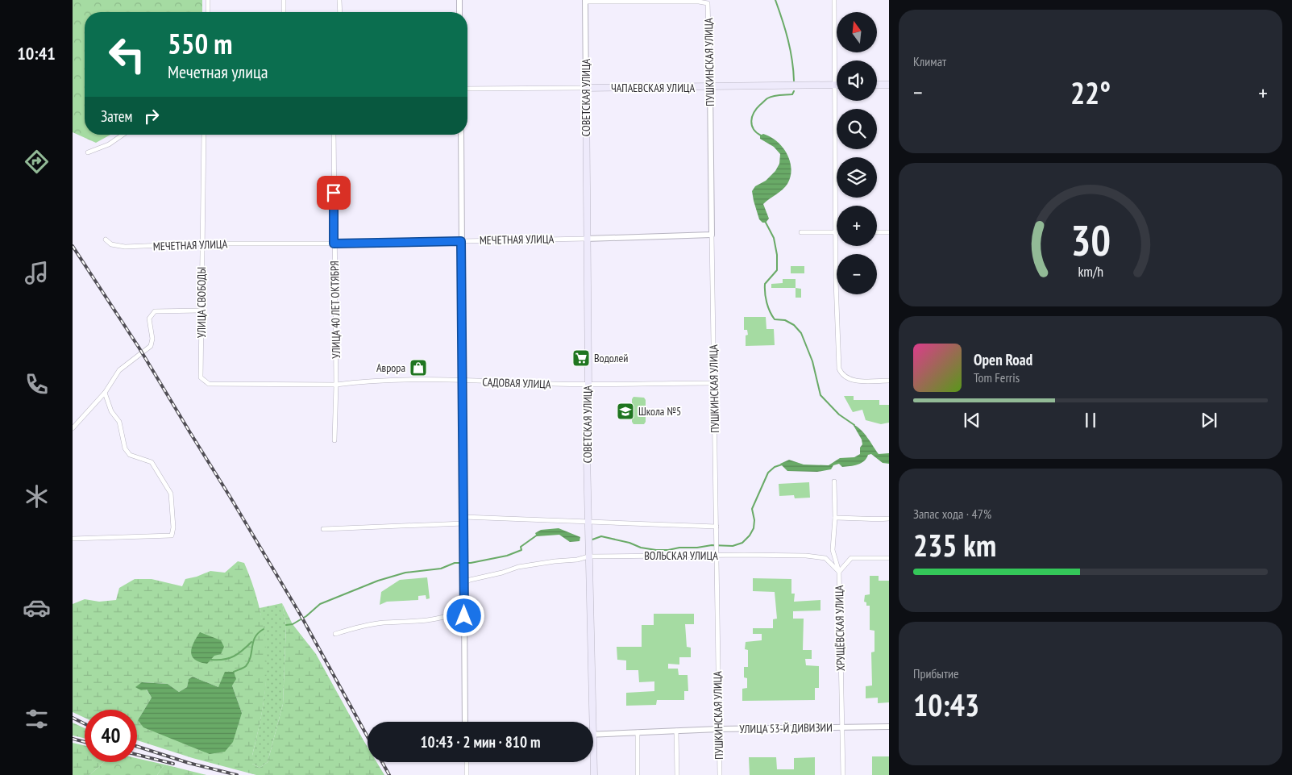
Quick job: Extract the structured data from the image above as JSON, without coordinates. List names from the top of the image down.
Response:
{
  "streets": {
    "main road": ["ЧАПАЕВСКАЯ УЛИЦА", "СОВЕТСКАЯ УЛИЦА"],
    "street": [
      "ПУШКИНСКАЯ УЛИЦА",
      "МЕЧЕТНАЯ УЛИЦА",
      "УЛИЦА СВОБОДЫ",
      "УЛИЦА 40 ЛЕТ ОКТЯБРЯ",
      "САДОВАЯ УЛИЦА",
      "ВОЛЬСКАЯ УЛИЦА",
      "ХРУЩЁВСКАЯ УЛИЦА",
      "УЛИЦА 53-Й ДИВИЗИИ"
    ]
  },
  "crossings": [
    ["ПУШКИНСКАЯ УЛИЦА", "ЧАПАЕВСКАЯ УЛИЦА"],
    ["ПУШКИНСКАЯ УЛИЦА", "СОВЕТСКАЯ УЛИЦА"],
    ["ПУШКИНСКАЯ УЛИЦА", "МЕЧЕТНАЯ УЛИЦА"],
    ["ПУШКИНСКАЯ УЛИЦА", "САДОВАЯ УЛИЦА"],
    ["ПУШКИНСКАЯ УЛИЦА", "ВОЛЬСКАЯ УЛИЦА"],
    ["ПУШКИНСКАЯ УЛИЦА", "УЛИЦА 53-Й ДИВИЗИИ"],
    ["ЧАПАЕВСКАЯ УЛИЦА", "СОВЕТСКАЯ УЛИЦА"],
    ["СОВЕТСКАЯ УЛИЦА", "МЕЧЕТНАЯ УЛИЦА"],
    ["СОВЕТСКАЯ УЛИЦА", "САДОВАЯ УЛИЦА"],
    ["СОВЕТСКАЯ УЛИЦА", "ВОЛЬСКАЯ УЛИЦА"],
    ["МЕЧЕТНАЯ УЛИЦА", "УЛИЦА СВОБОДЫ"],
    ["МЕЧЕТНАЯ УЛИЦА", "УЛИЦА 40 ЛЕТ ОКТЯБРЯ"],
    ["УЛИЦА СВОБОДЫ", "САДОВАЯ УЛИЦА"],
    ["УЛИЦА 40 ЛЕТ ОКТЯБРЯ", "САДОВАЯ УЛИЦА"],
    ["ВОЛЬСКАЯ УЛИЦА", "ХРУЩЁВСКАЯ УЛИЦА"],
    ["ХРУЩЁВСКАЯ УЛИЦА", "УЛИЦА 53-Й ДИВИЗИИ"]
  ],
  "places": {
    "supermarket": ["Водолей"],
    "shop": ["Аврора"],
    "school or university": ["Школа №5"]
  },
  "north": "top",
  "page": {
    "tabs": "10:41",
    "tile": [
      "Климат",
      ["Запас хода · 47%", "235 km"],
      ["Прибытие", "10:43"]
    ],
    "map_buttons": ["+", "−"],
    "turn": ["550 m", "Мечетная улица"],
    "heat": ["−", "22°", "+"],
    "then": "Затем",
    "song": ["Open Road", "Tom Ferris"],
    "limit": "40",
    "trip": "10:43 · 2 мин · 810 m",
    "gauge": ["30", "km/h"]
  }
}
